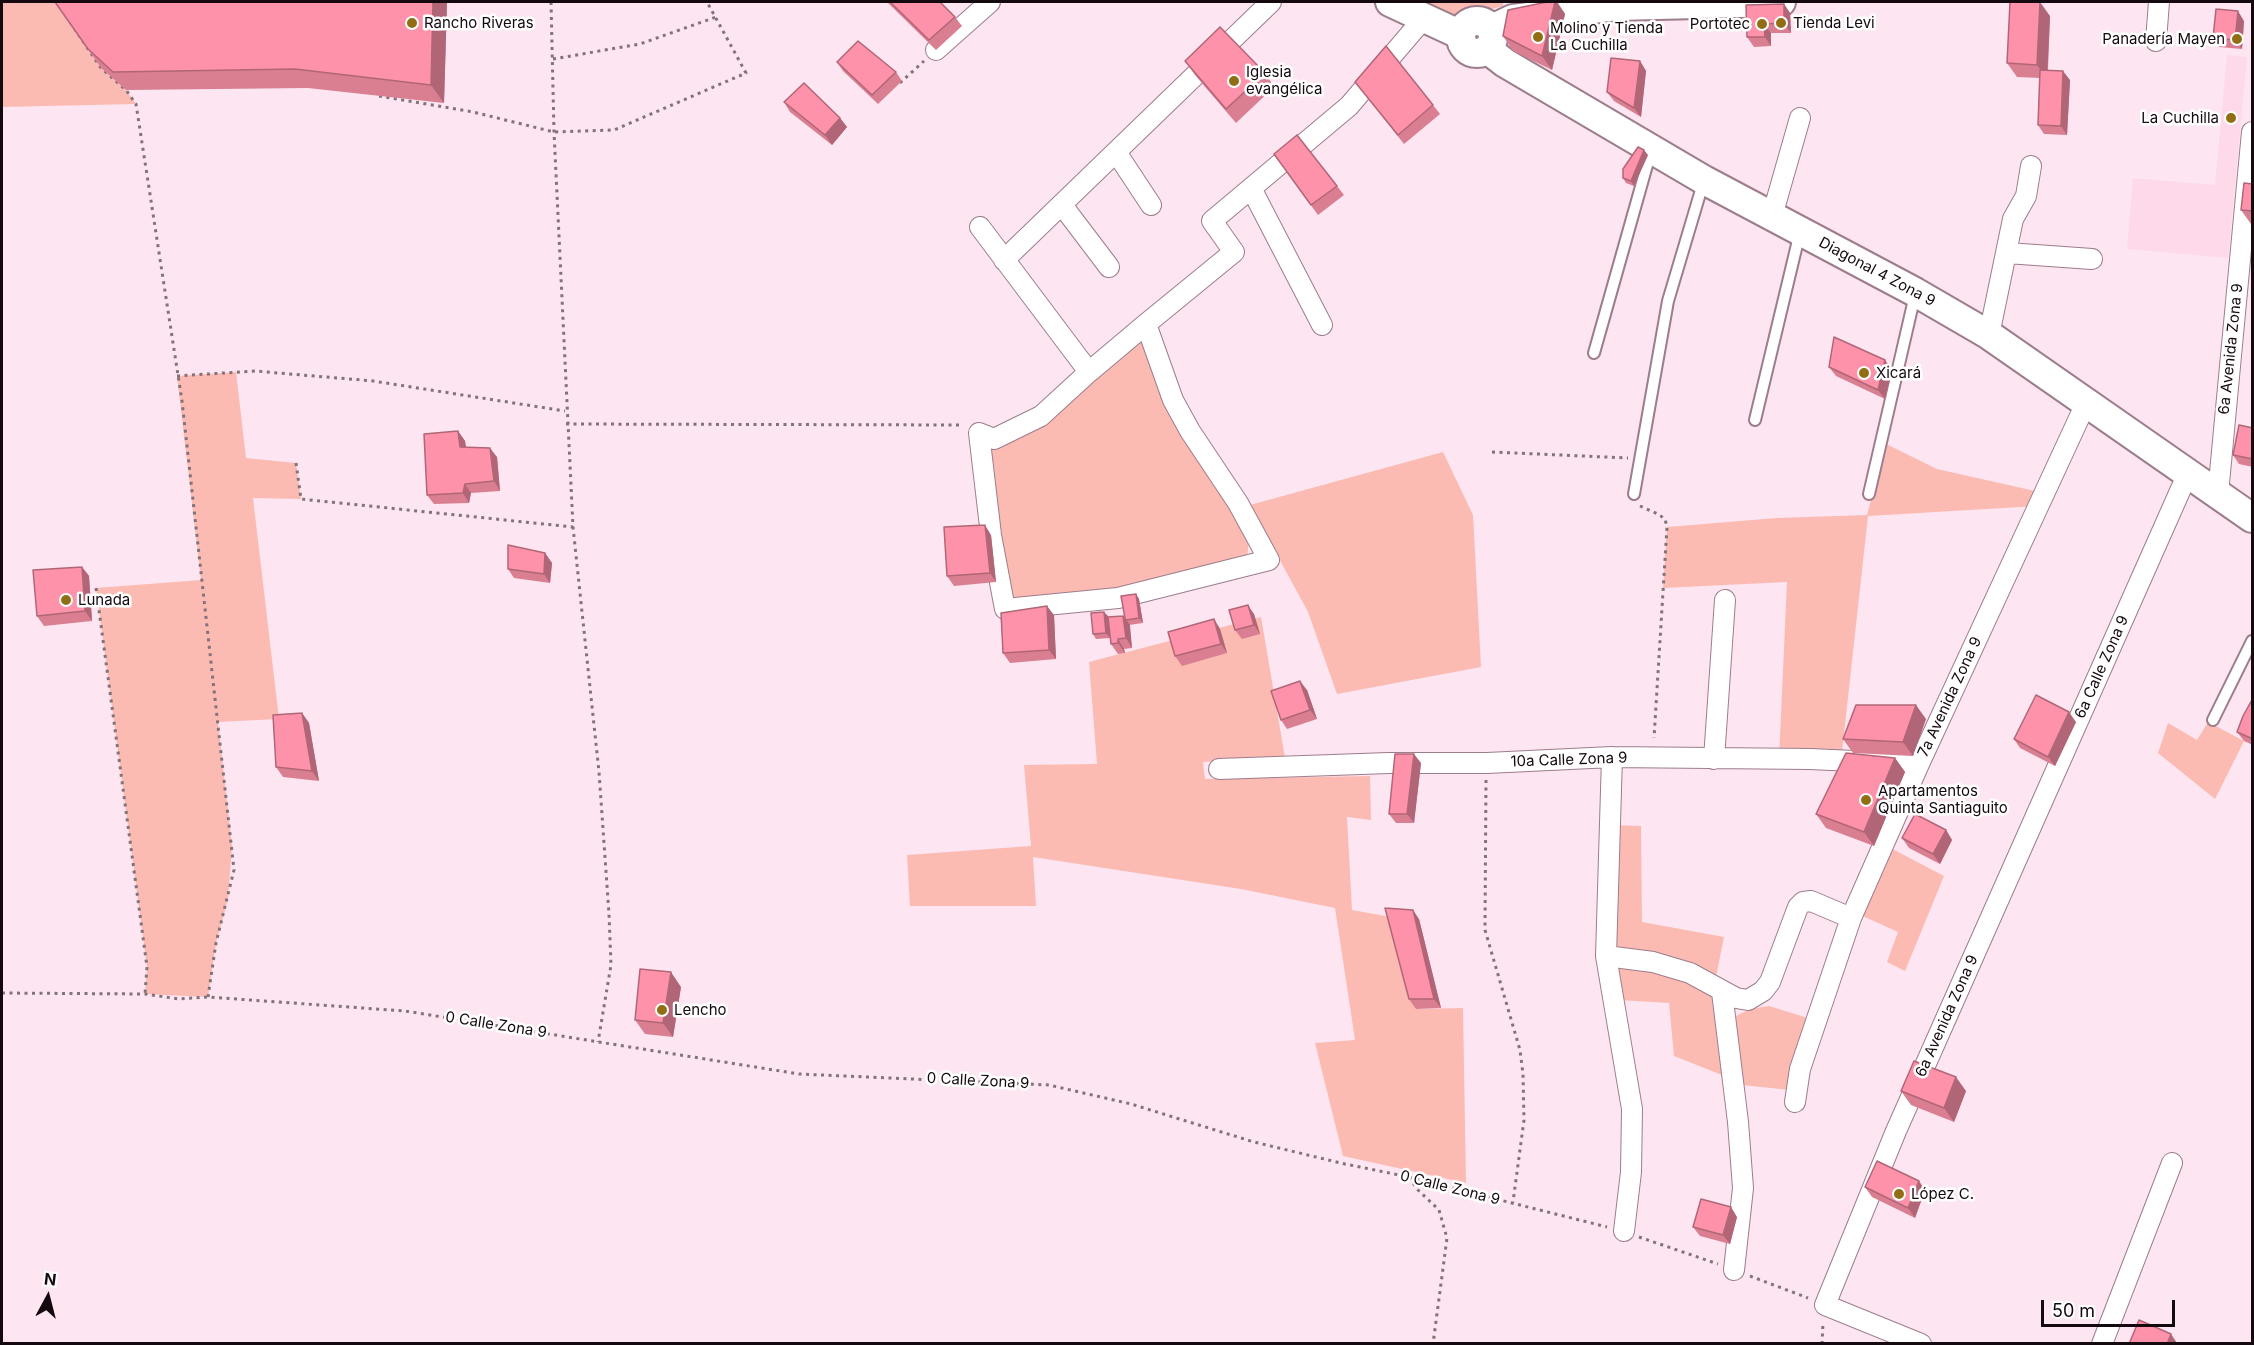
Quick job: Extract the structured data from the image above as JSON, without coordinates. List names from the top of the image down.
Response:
{
  "streets": {
    "main road": ["Diagonal 4 Zona 9"],
    "street": [
      "6a Avenida Zona 9",
      "6a Calle Zona 9",
      "7a Avenida Zona 9",
      "10a Calle Zona 9"
    ],
    "path": ["0 Calle Zona 9"]
  },
  "crossings": [
    ["Diagonal 4 Zona 9", "6a Avenida Zona 9"],
    ["Diagonal 4 Zona 9", "6a Calle Zona 9"],
    ["Diagonal 4 Zona 9", "7a Avenida Zona 9"],
    ["6a Avenida Zona 9", "6a Calle Zona 9"],
    ["6a Avenida Zona 9", "0 Calle Zona 9"],
    ["7a Avenida Zona 9", "10a Calle Zona 9"]
  ],
  "places": [
    "Rancho Riveras",
    "Tienda Levi",
    "Portotec",
    "Molino y Tienda La Cuchilla",
    "Panadería Mayen",
    "Iglesia evangélica",
    "La Cuchilla",
    "Xicará",
    "Lunada",
    "Apartamentos Quinta Santiaguito",
    "Lencho",
    "López C."
  ],
  "scale_bar": "50 m",
  "north": "top"
}
